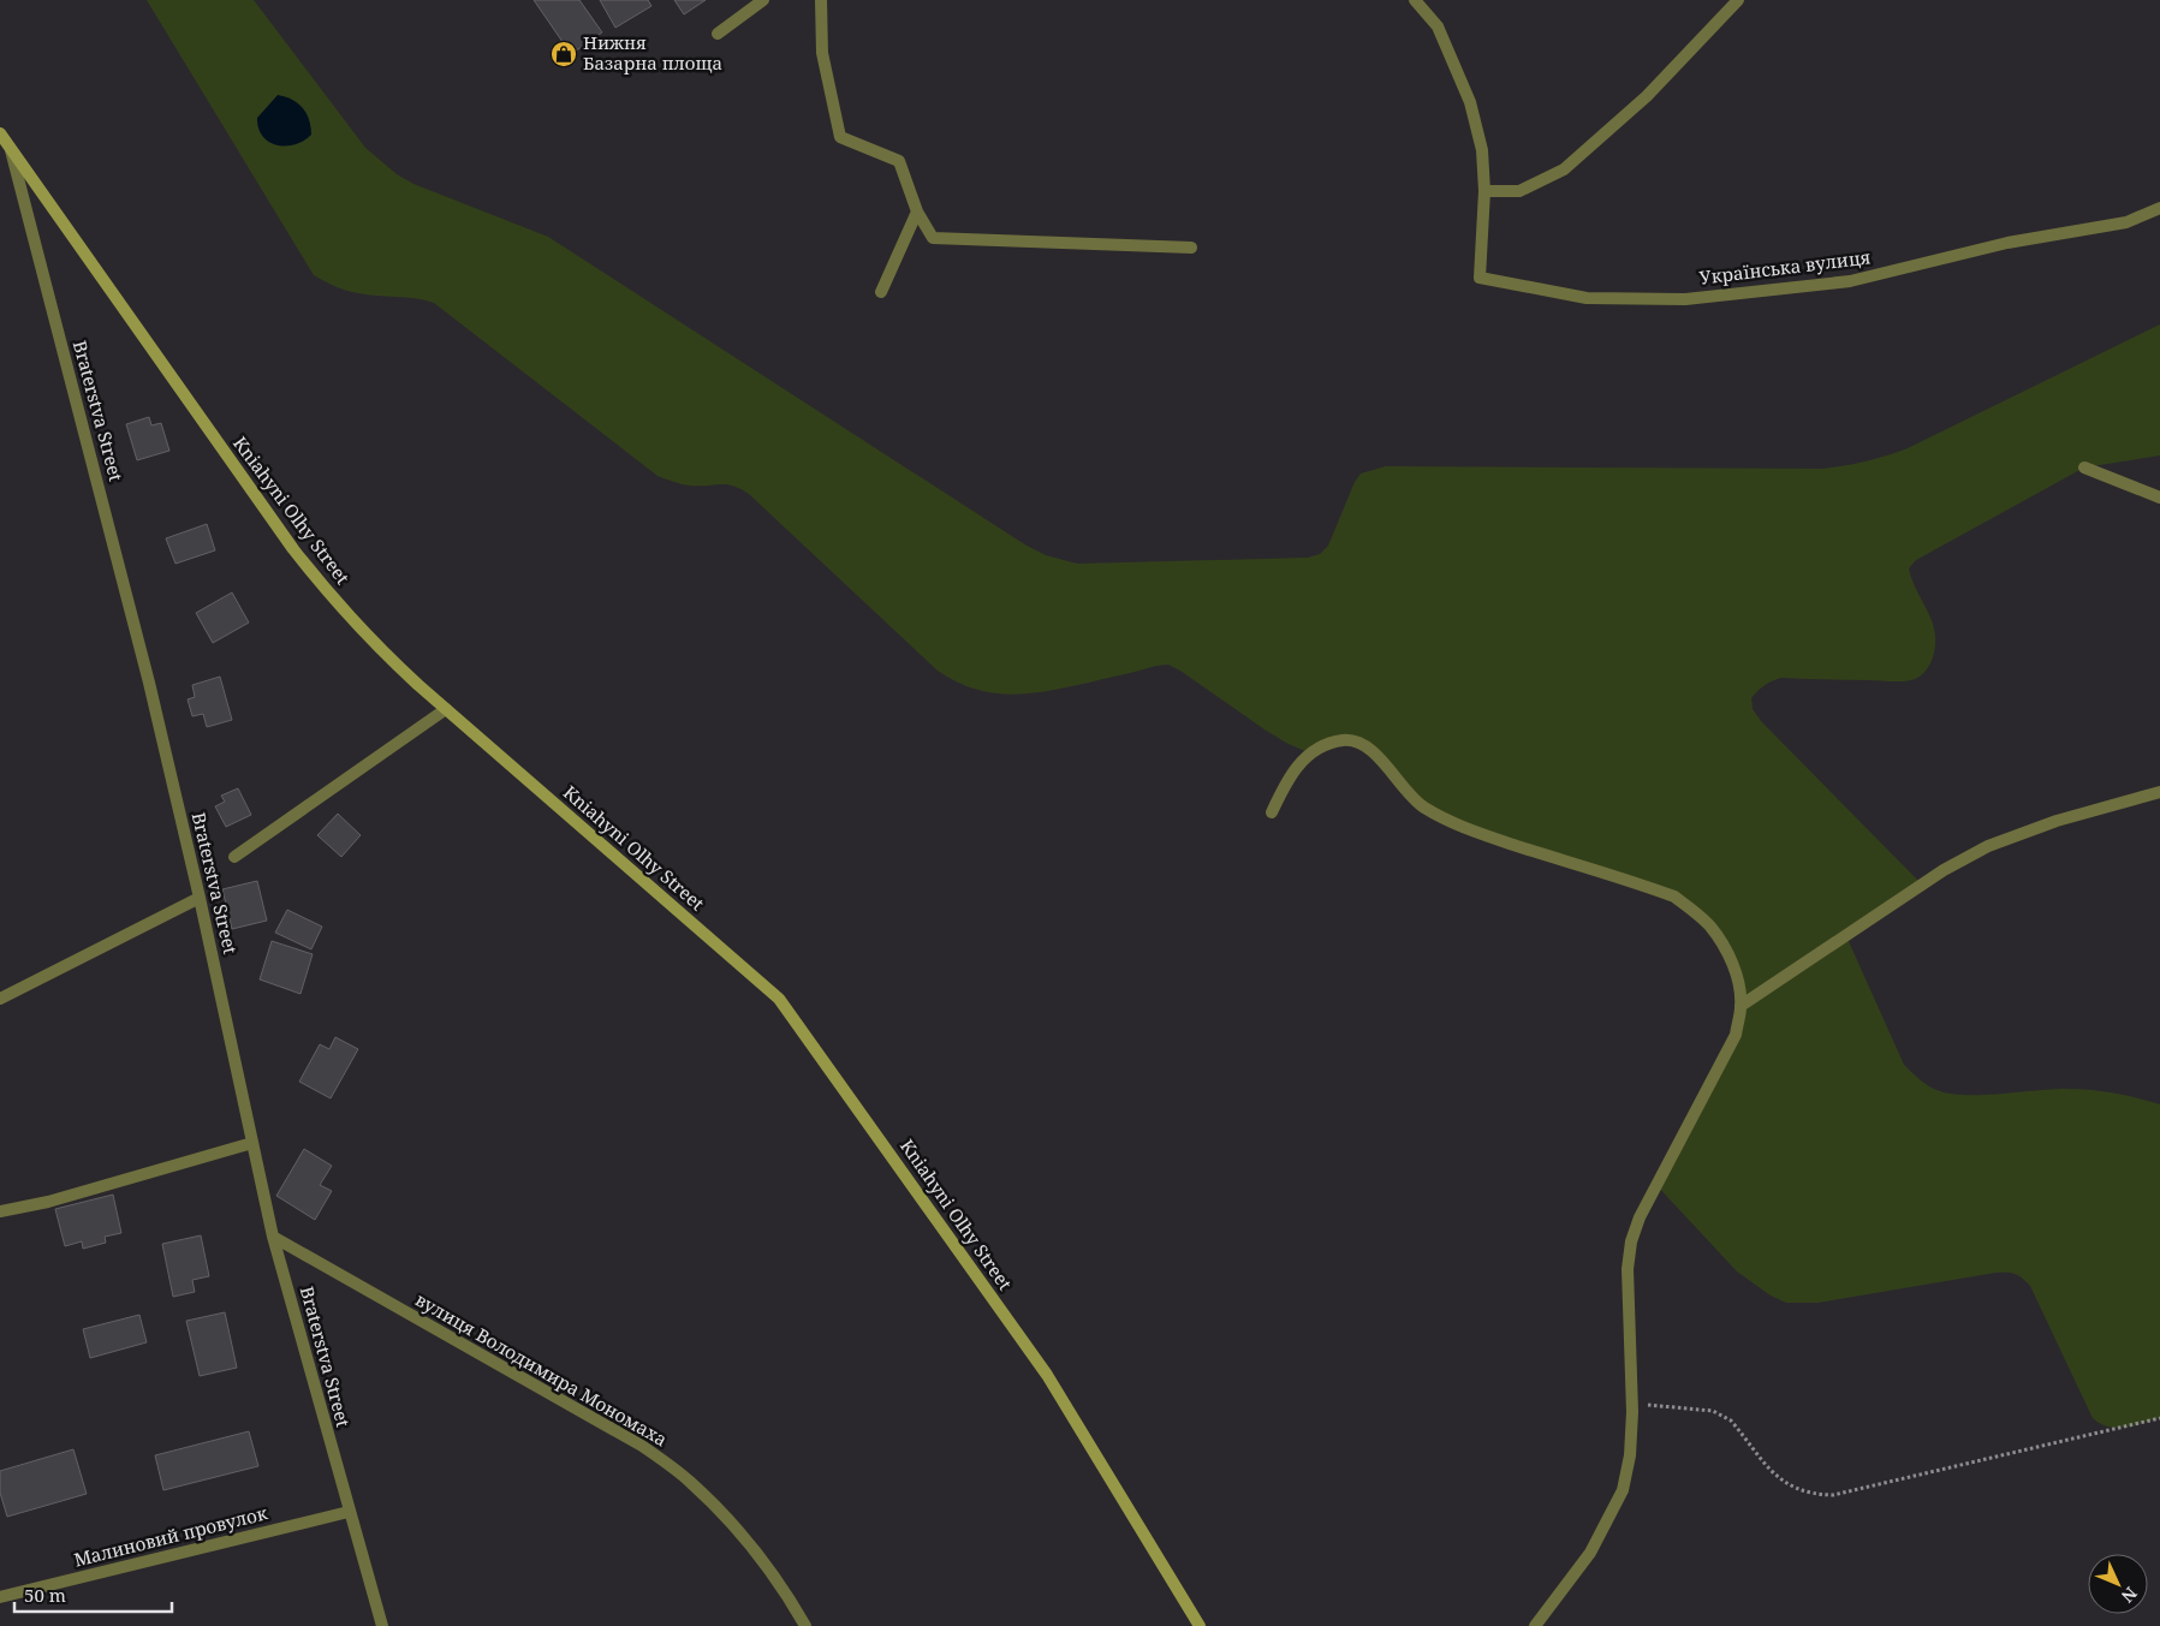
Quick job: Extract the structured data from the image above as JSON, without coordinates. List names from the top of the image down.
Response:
{
  "streets": {
    "street": [
      "Українська вулиця",
      "Braterstva Street",
      "Kniahyni Olhy Street",
      "вулиця Володимира Мономаха",
      "Малиновий провулок"
    ]
  },
  "crossings": [
    ["Braterstva Street", "Kniahyni Olhy Street"],
    ["Braterstva Street", "вулиця Володимира Мономаха"],
    ["Braterstva Street", "Малиновий провулок"]
  ],
  "places": {
    "shop": ["Нижня Базарна площа"]
  },
  "scale_bar": "50 m",
  "north": "bottom right"
}
